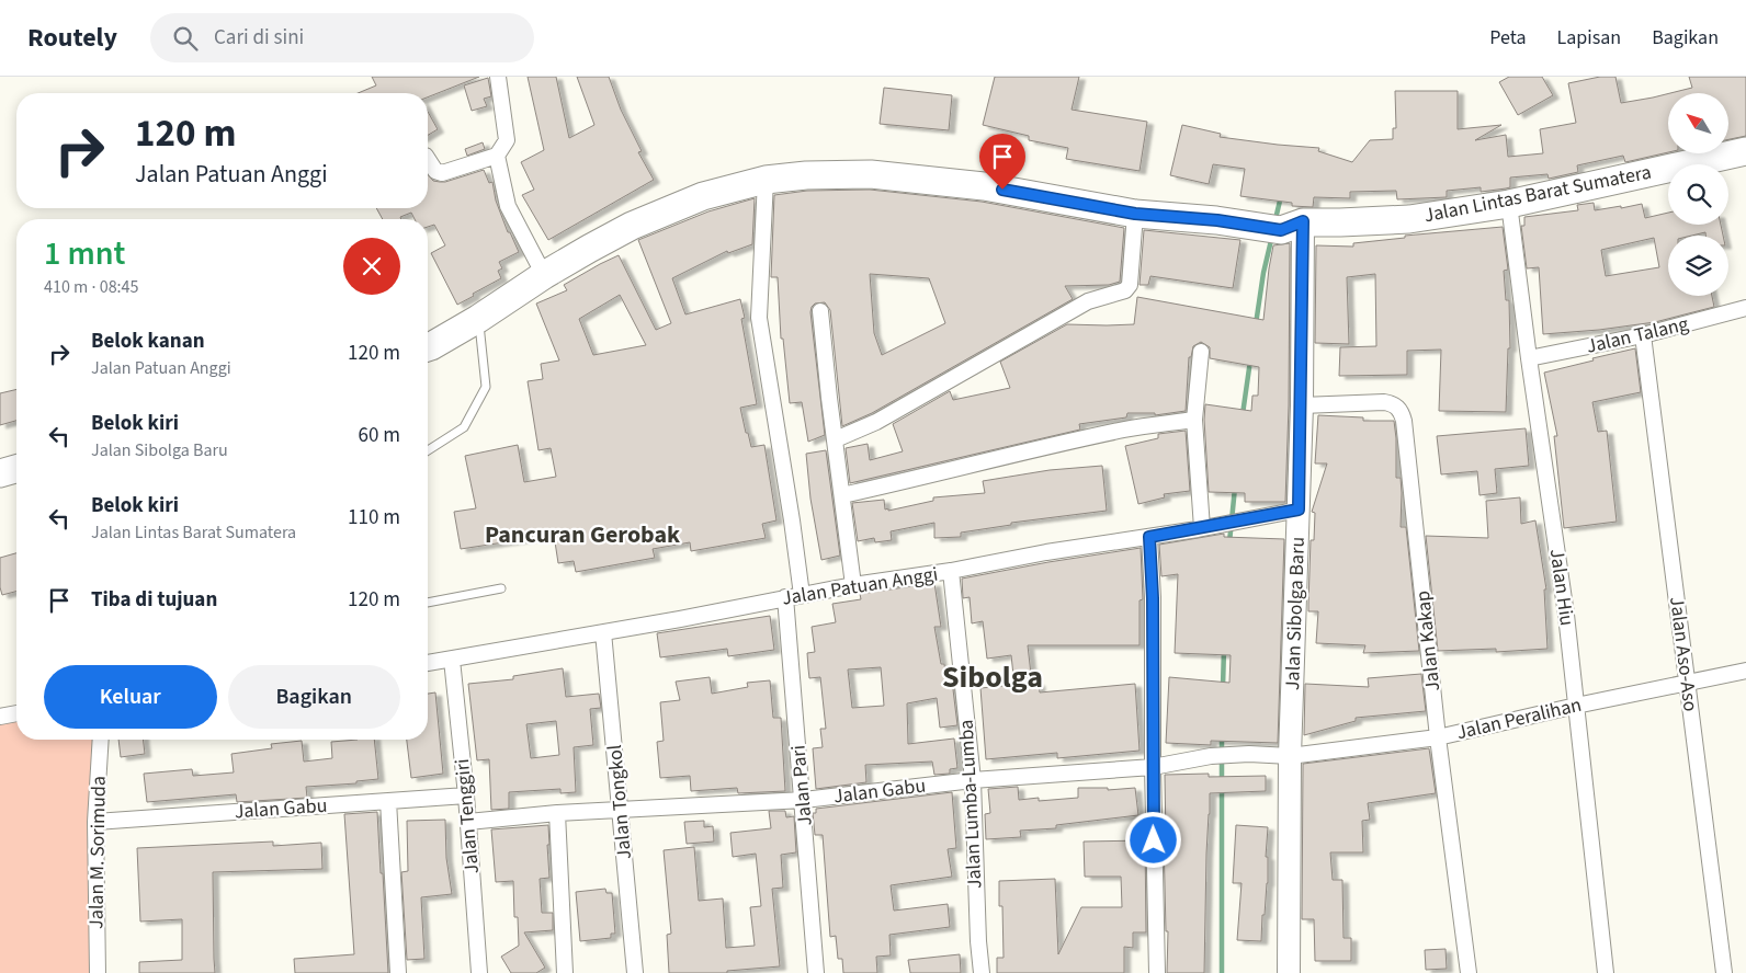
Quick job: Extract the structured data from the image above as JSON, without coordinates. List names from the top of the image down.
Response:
{
  "streets": {
    "highway": ["Jalan Lintas Barat Sumatera"],
    "street": [
      "Jalan Talang",
      "Jalan Patuan Anggi",
      "Jalan Hiu",
      "Jalan Sibolga Baru",
      "Jalan Kakap",
      "Jalan Aso-Aso",
      "Jalan Peralihan",
      "Jalan Pari",
      "Jalan Gabu",
      "Jalan Tongkol",
      "Jalan Lumba-Lumba",
      "Jalan Tenggiri",
      "Jalan M. Sorimuda"
    ]
  },
  "crossings": [
    ["Jalan Lintas Barat Sumatera", "Jalan Hiu"],
    ["Jalan Lintas Barat Sumatera", "Jalan Sibolga Baru"],
    ["Jalan Talang", "Jalan Hiu"],
    ["Jalan Talang", "Jalan Aso-Aso"],
    ["Jalan Patuan Anggi", "Jalan Sibolga Baru"],
    ["Jalan Patuan Anggi", "Jalan Pari"],
    ["Jalan Patuan Anggi", "Jalan Tongkol"],
    ["Jalan Patuan Anggi", "Jalan Lumba-Lumba"],
    ["Jalan Patuan Anggi", "Jalan Tenggiri"],
    ["Jalan Hiu", "Jalan Peralihan"],
    ["Jalan Sibolga Baru", "Jalan Kakap"],
    ["Jalan Sibolga Baru", "Jalan Peralihan"],
    ["Jalan Sibolga Baru", "Jalan Gabu"],
    ["Jalan Kakap", "Jalan Peralihan"],
    ["Jalan Aso-Aso", "Jalan Peralihan"],
    ["Jalan Peralihan", "Jalan Gabu"],
    ["Jalan Pari", "Jalan Gabu"],
    ["Jalan Gabu", "Jalan Tongkol"],
    ["Jalan Gabu", "Jalan Lumba-Lumba"],
    ["Jalan Gabu", "Jalan Tenggiri"],
    ["Jalan Gabu", "Jalan M. Sorimuda"]
  ],
  "districts": ["Pancuran Gerobak", "Sibolga"],
  "north": "top left",
  "page": {
    "header": "Routely",
    "search": "Cari di sini",
    "nav": ["Peta", "Lapisan", "Bagikan"],
    "turn": ["120 m", "Jalan Patuan Anggi"],
    "heading": ["1 mnt", "410 m · 08:45"],
    "list": [
      {
        "name": "Belok kanan",
        "note": "Jalan Patuan Anggi",
        "value": "120 m"
      },
      {
        "name": "Belok kiri",
        "note": "Jalan Sibolga Baru",
        "value": "60 m"
      },
      {
        "name": "Belok kiri",
        "note": "Jalan Lintas Barat Sumatera",
        "value": "110 m"
      },
      {
        "name": "Tiba di tujuan",
        "value": "120 m"
      }
    ],
    "buttons": ["Keluar", "Bagikan"]
  }
}
